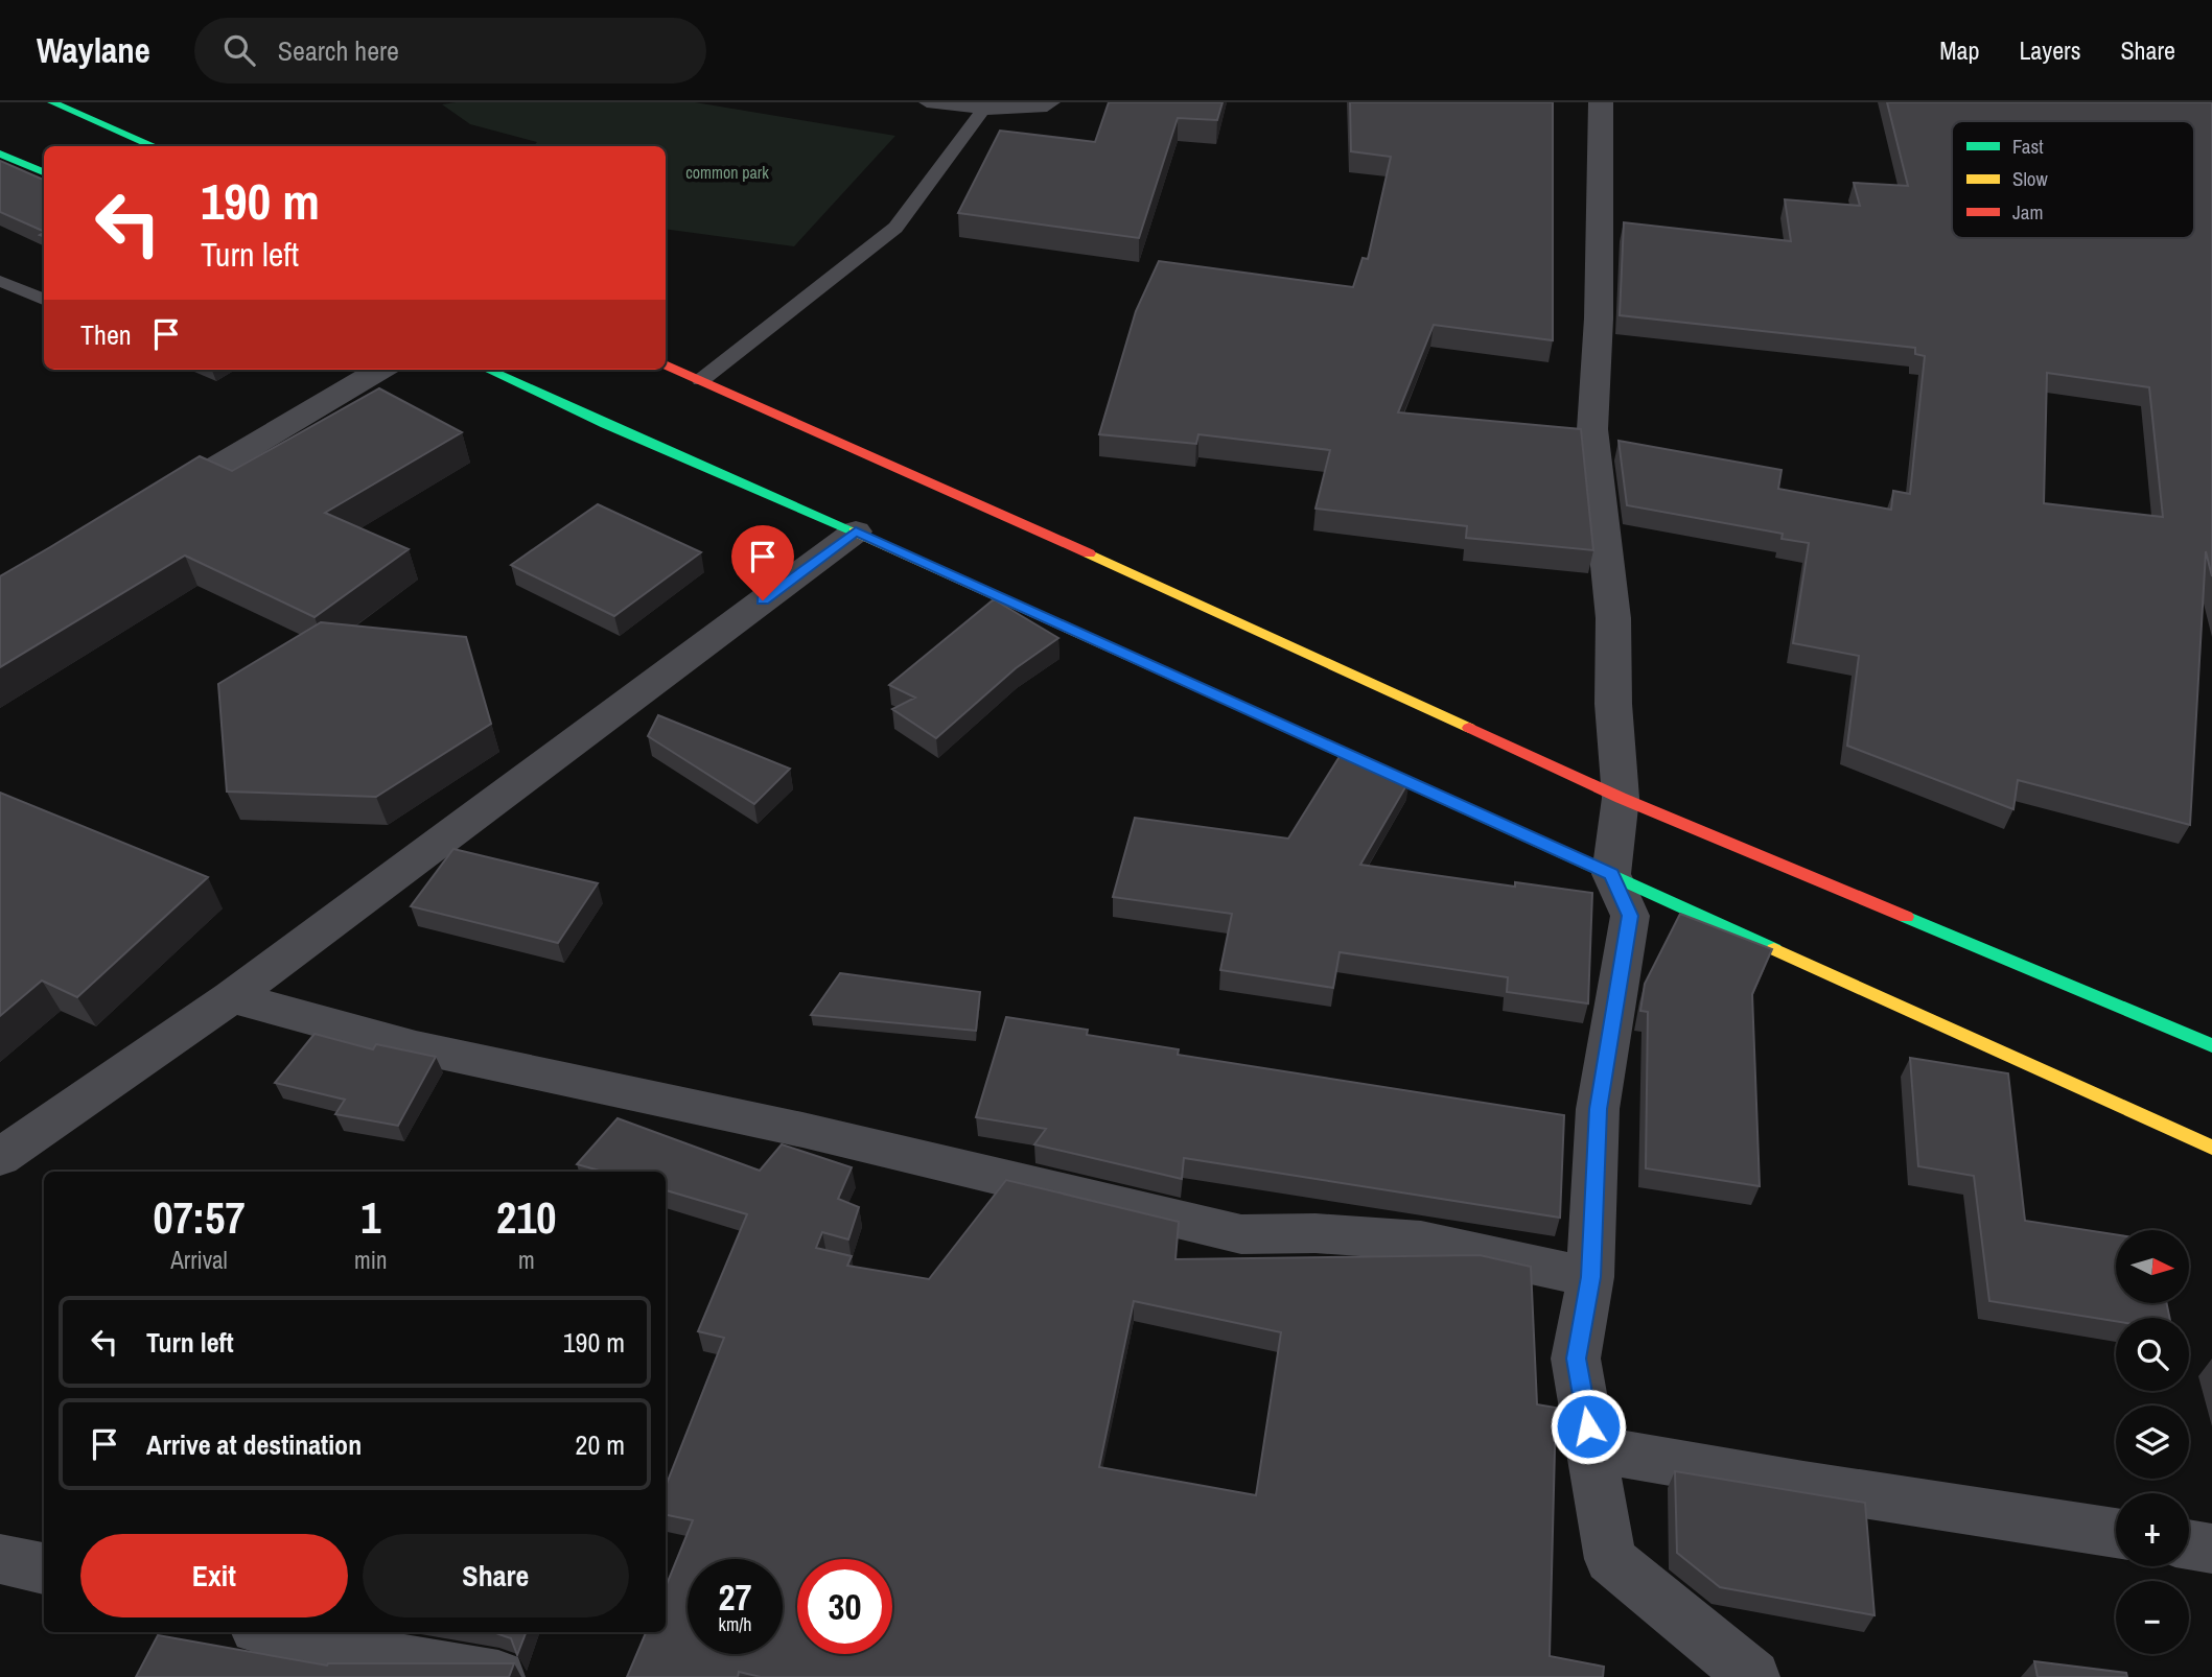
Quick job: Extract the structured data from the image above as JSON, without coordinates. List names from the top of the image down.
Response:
{
  "parks": ["common park"],
  "legend": ["Fast", "Slow", "Jam"],
  "north": "right",
  "page": {
    "header": "Waylane",
    "search": "Search here",
    "nav": ["Map", "Layers", "Share"],
    "turn": ["190 m", "Turn left"],
    "then": "Then",
    "eta": [
      "07:57",
      "Arrival",
      "1",
      "min",
      "210",
      "m"
    ],
    "map_buttons": ["+", "−"],
    "list": [
      {
        "name": "Turn left",
        "value": "190 m"
      },
      {
        "name": "Arrive at destination",
        "value": "20 m"
      }
    ],
    "buttons": ["Exit", "Share"],
    "speed": "27 km/h",
    "limit": "30"
  }
}
